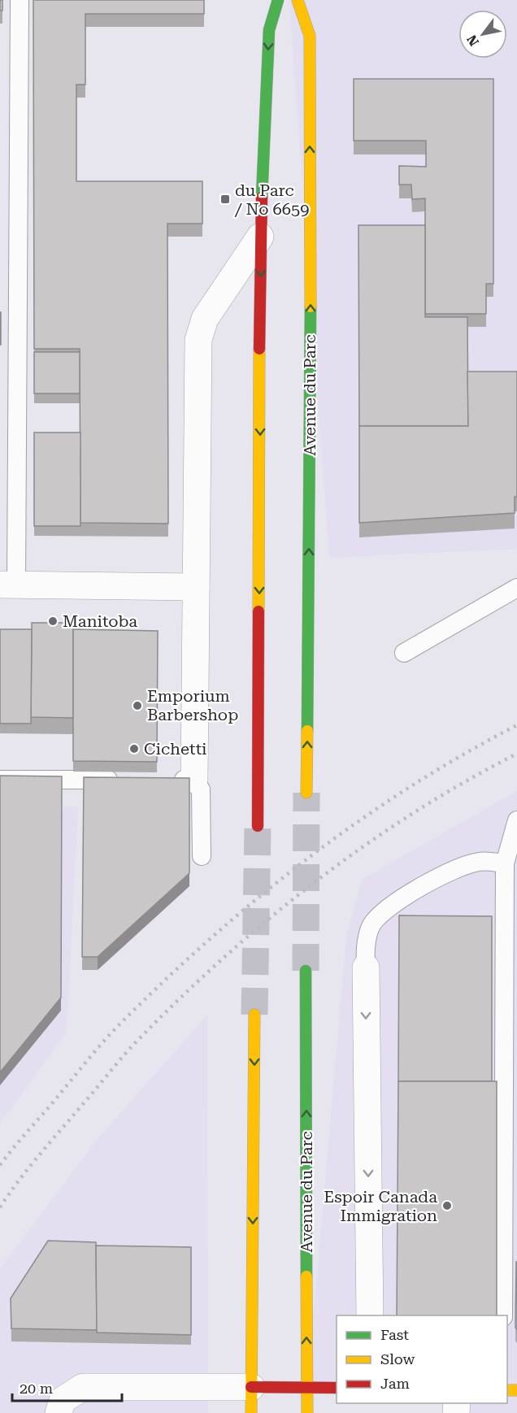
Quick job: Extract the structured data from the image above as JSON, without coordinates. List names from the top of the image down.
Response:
{
  "streets": {
    "main road": ["Avenue du Parc"]
  },
  "places": {
    "transit": ["du Parc / No 6659"],
    "other": [
      "Manitoba",
      "Emporium Barbershop",
      "Cichetti",
      "Espoir Canada Immigration"
    ]
  },
  "legend": ["Fast", "Slow", "Jam"],
  "scale_bar": "20 m",
  "north": "bottom left"
}
